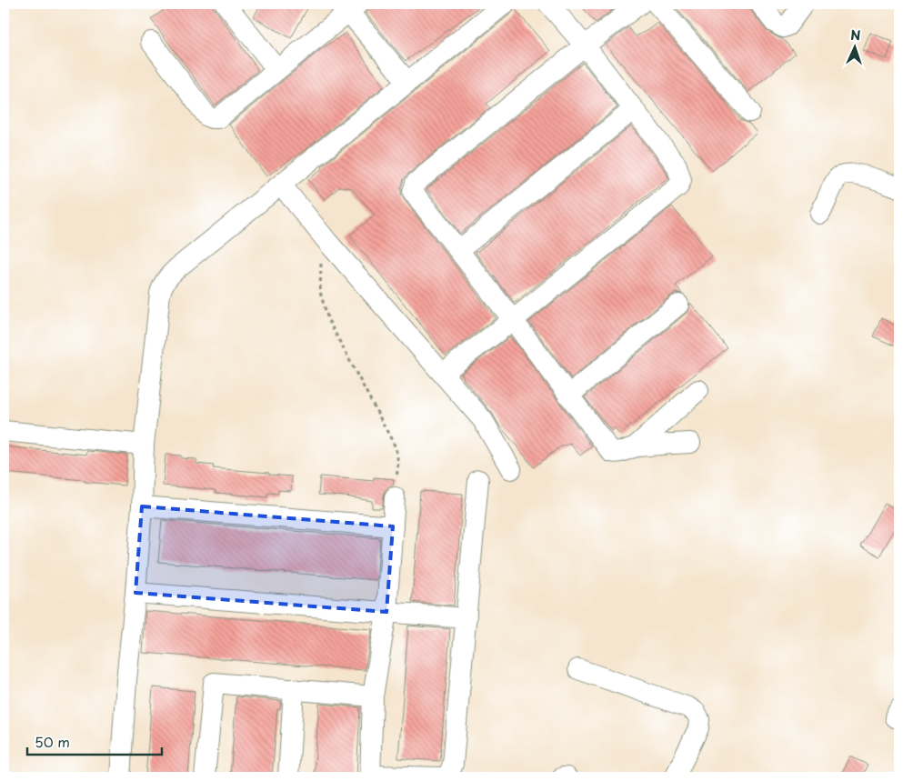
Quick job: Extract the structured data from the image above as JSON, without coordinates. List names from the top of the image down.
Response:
{
  "scale_bar": "50 m",
  "north": "top"
}
